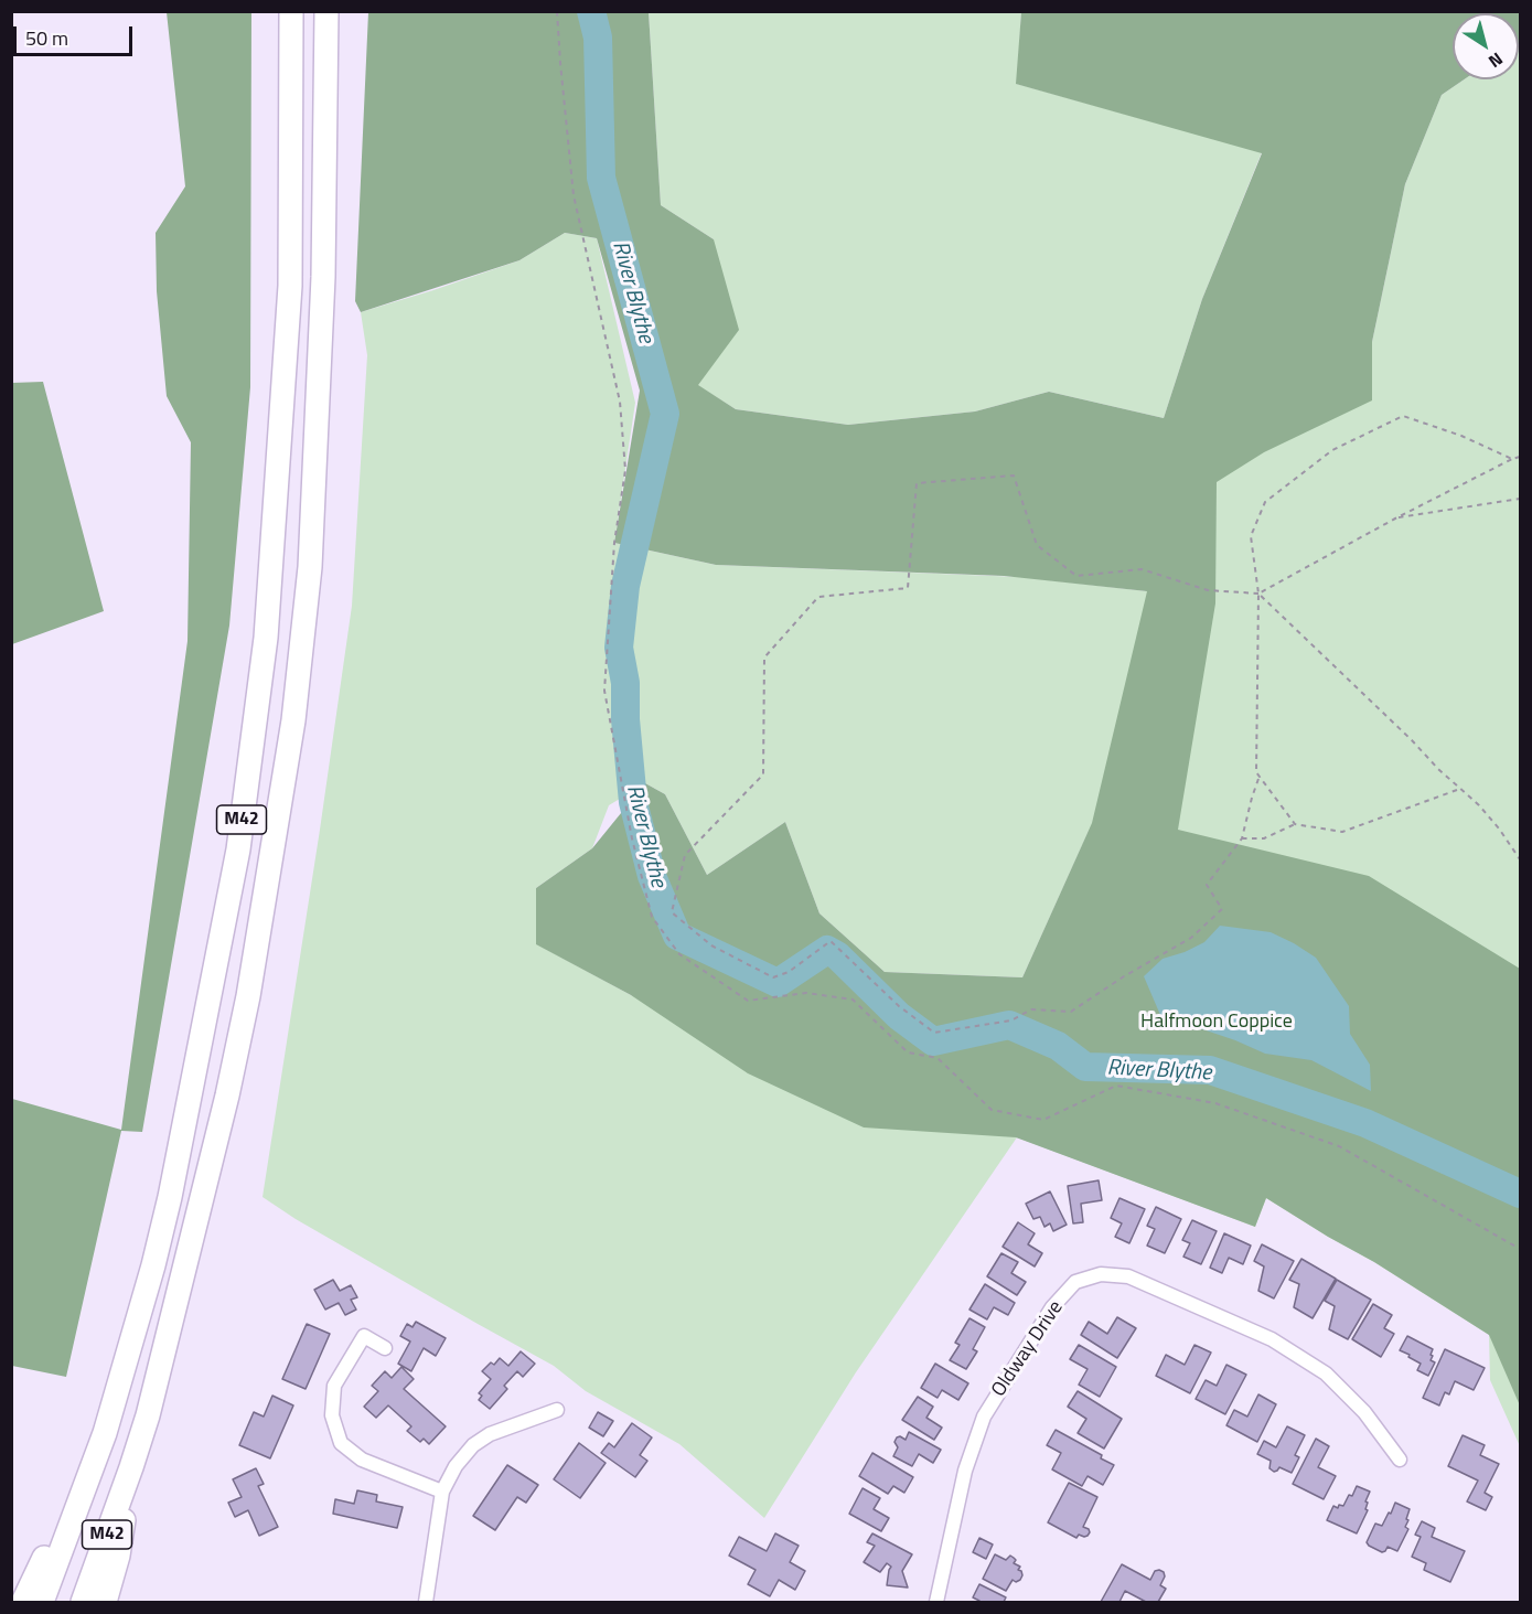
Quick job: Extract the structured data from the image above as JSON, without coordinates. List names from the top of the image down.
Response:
{
  "streets": {
    "highway": ["M42"],
    "street": ["Oldway Drive"]
  },
  "water": ["River Blythe"],
  "parks": ["Halfmoon Coppice"],
  "scale_bar": "50 m",
  "north": "bottom right"
}
